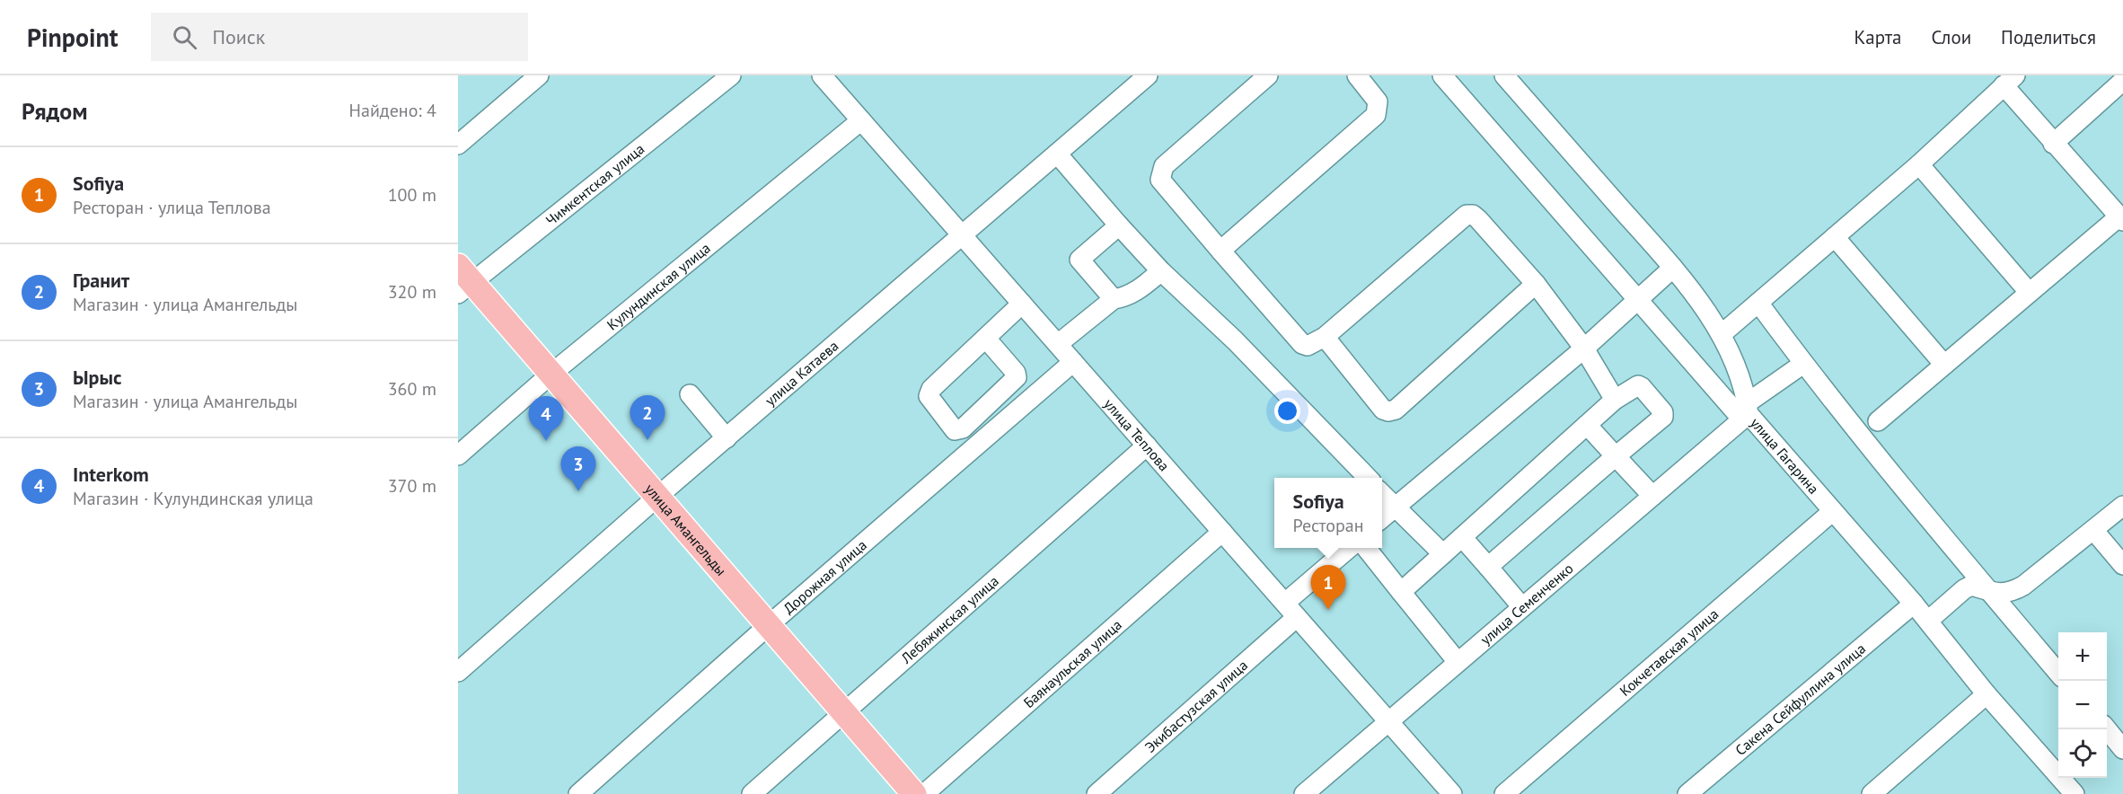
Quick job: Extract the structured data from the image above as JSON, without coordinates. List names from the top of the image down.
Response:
{
  "streets": {
    "main road": ["улица Амангельды"],
    "street": [
      "Чимкентская улица",
      "Кулундинская улица",
      "улица Катаева",
      "улица Теплова",
      "улица Гагарина",
      "Дорожная улица",
      "улица Семенченко",
      "Лебяжинская улица",
      "Кокчетавская улица",
      "Баянаульская улица",
      "Сакена Сейфуллина улица",
      "Экибастузская улица"
    ]
  },
  "crossings": [
    ["Чимкентская улица", "улица Амангельды"],
    ["Кулундинская улица", "улица Теплова"],
    ["Кулундинская улица", "улица Амангельды"],
    ["улица Катаева", "улица Теплова"],
    ["улица Катаева", "улица Амангельды"],
    ["улица Теплова", "Дорожная улица"],
    ["улица Теплова", "улица Семенченко"],
    ["улица Теплова", "Лебяжинская улица"],
    ["улица Теплова", "Баянаульская улица"],
    ["улица Теплова", "Экибастузская улица"],
    ["улица Гагарина", "улица Семенченко"],
    ["улица Гагарина", "Кокчетавская улица"],
    ["улица Гагарина", "Сакена Сейфуллина улица"],
    ["улица Амангельды", "Дорожная улица"],
    ["улица Амангельды", "Лебяжинская улица"]
  ],
  "page": {
    "header": "Pinpoint",
    "search": "Поиск",
    "nav": ["Карта", "Слои", "Поделиться"],
    "heading": ["Рядом", "Найдено: 4"],
    "list": [
      {
        "mark": "1",
        "name": "Sofiya",
        "note": "Ресторан · улица Теплова",
        "value": "100 m"
      },
      {
        "mark": "2",
        "name": "Гранит",
        "note": "Магазин · улица Амангельды",
        "value": "320 m"
      },
      {
        "mark": "3",
        "name": "Ырыс",
        "note": "Магазин · улица Амангельды",
        "value": "360 m"
      },
      {
        "mark": "4",
        "name": "Interkom",
        "note": "Магазин · Кулундинская улица",
        "value": "370 m"
      }
    ],
    "pins": [
      "2",
      "4",
      "3",
      "1"
    ],
    "popup": ["Sofiya", "Ресторан"],
    "map_buttons": ["+", "−"]
  }
}
